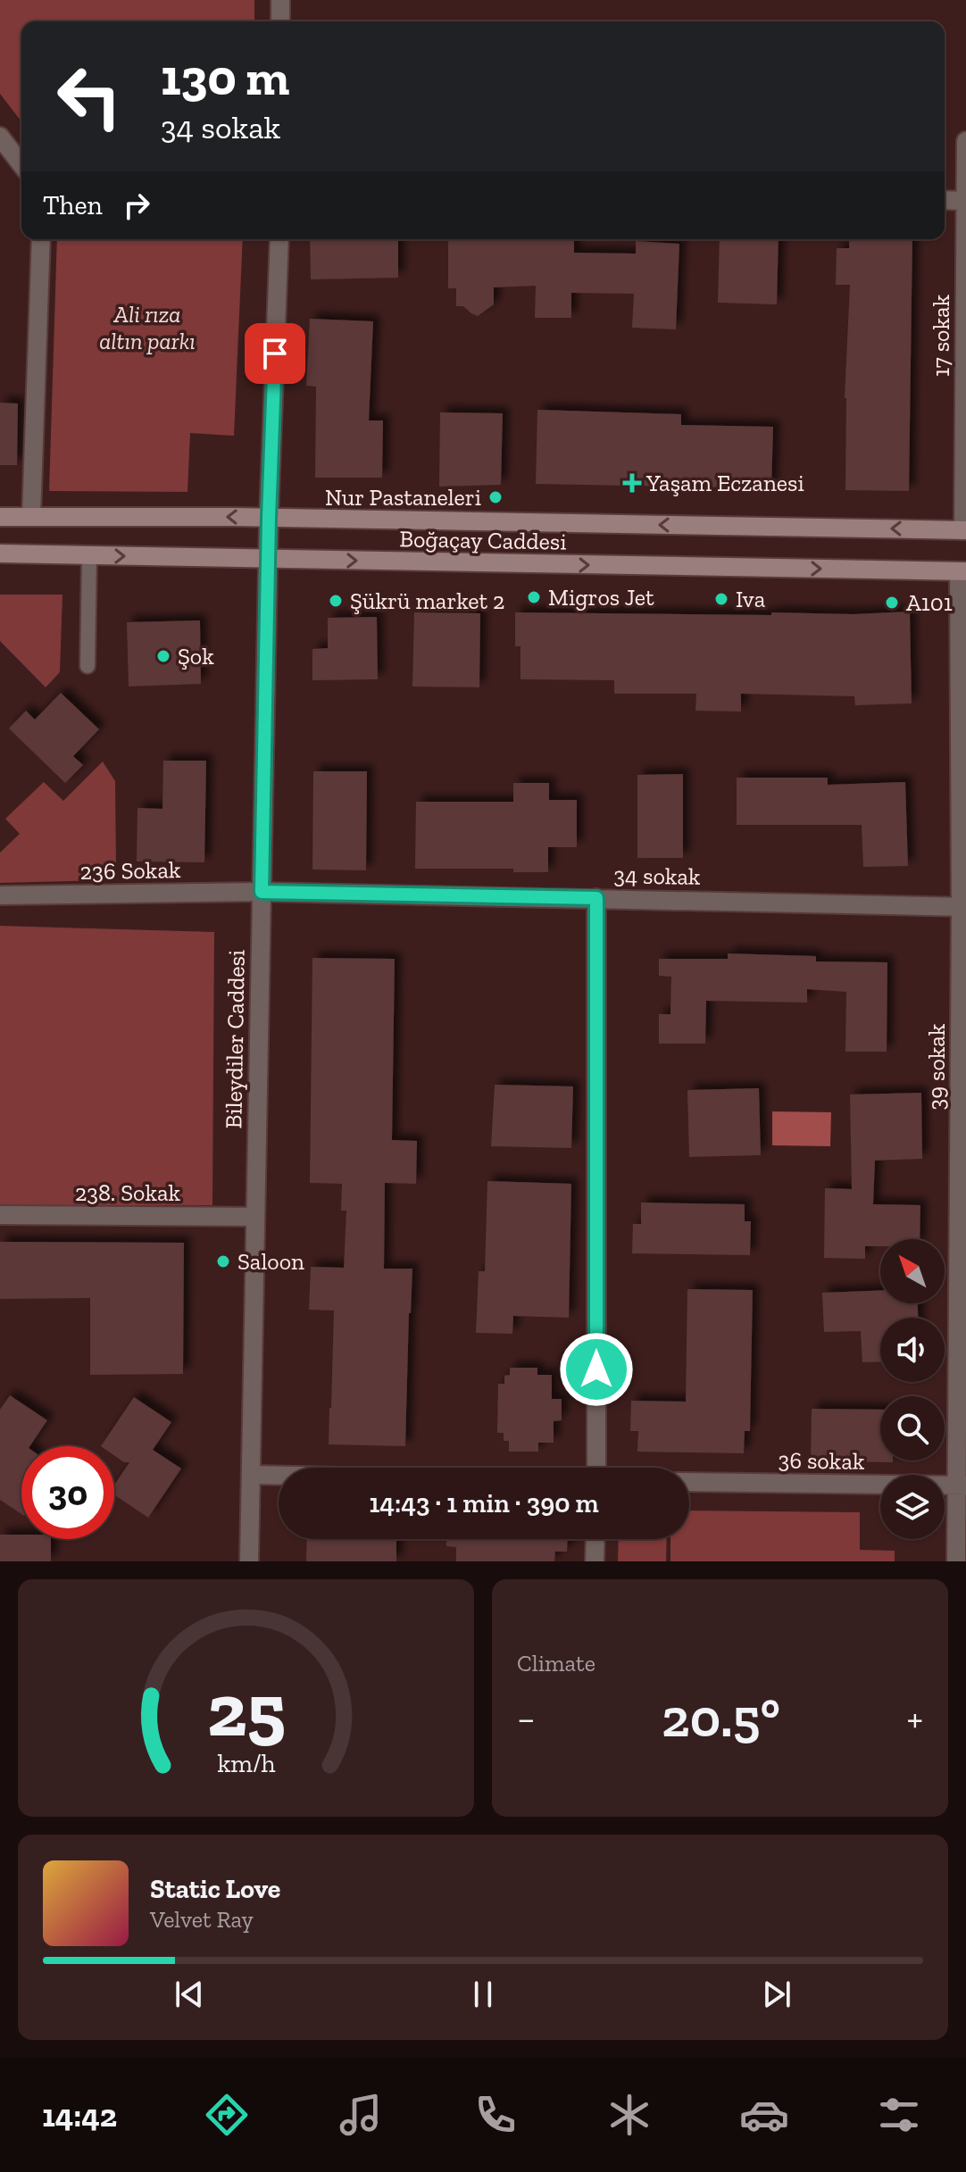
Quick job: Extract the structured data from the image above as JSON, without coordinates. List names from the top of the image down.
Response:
{
  "streets": {
    "main road": ["Boğaçay Caddesi"],
    "street": [
      "17 sokak",
      "236 Sokak",
      "34 sokak",
      "Bileydiler Caddesi",
      "39 sokak",
      "238. Sokak",
      "36 sokak"
    ]
  },
  "crossings": [
    ["17 sokak", "Boğaçay Caddesi"],
    ["Boğaçay Caddesi", "Bileydiler Caddesi"],
    ["Boğaçay Caddesi", "39 sokak"],
    ["236 Sokak", "34 sokak"],
    ["236 Sokak", "Bileydiler Caddesi"],
    ["34 sokak", "Bileydiler Caddesi"],
    ["34 sokak", "39 sokak"],
    ["Bileydiler Caddesi", "238. Sokak"],
    ["39 sokak", "36 sokak"]
  ],
  "parks": ["Ali rıza altın parkı"],
  "places": {
    "health": ["Yaşam Eczanesi"],
    "other": [
      "Nur Pastaneleri",
      "Migros Jet",
      "Iva",
      "Şükrü market 2",
      "A101",
      "Şok",
      "Saloon"
    ]
  },
  "north": "top left",
  "page": {
    "turn": ["130 m", "34 sokak"],
    "then": "Then",
    "limit": "30",
    "trip": "14:43 · 1 min · 390 m",
    "tile": "Climate",
    "heat": ["−", "20.5°", "+"],
    "song": ["Static Love", "Velvet Ray"],
    "tabs": "14:42",
    "gauge": ["25", "km/h"]
  }
}
